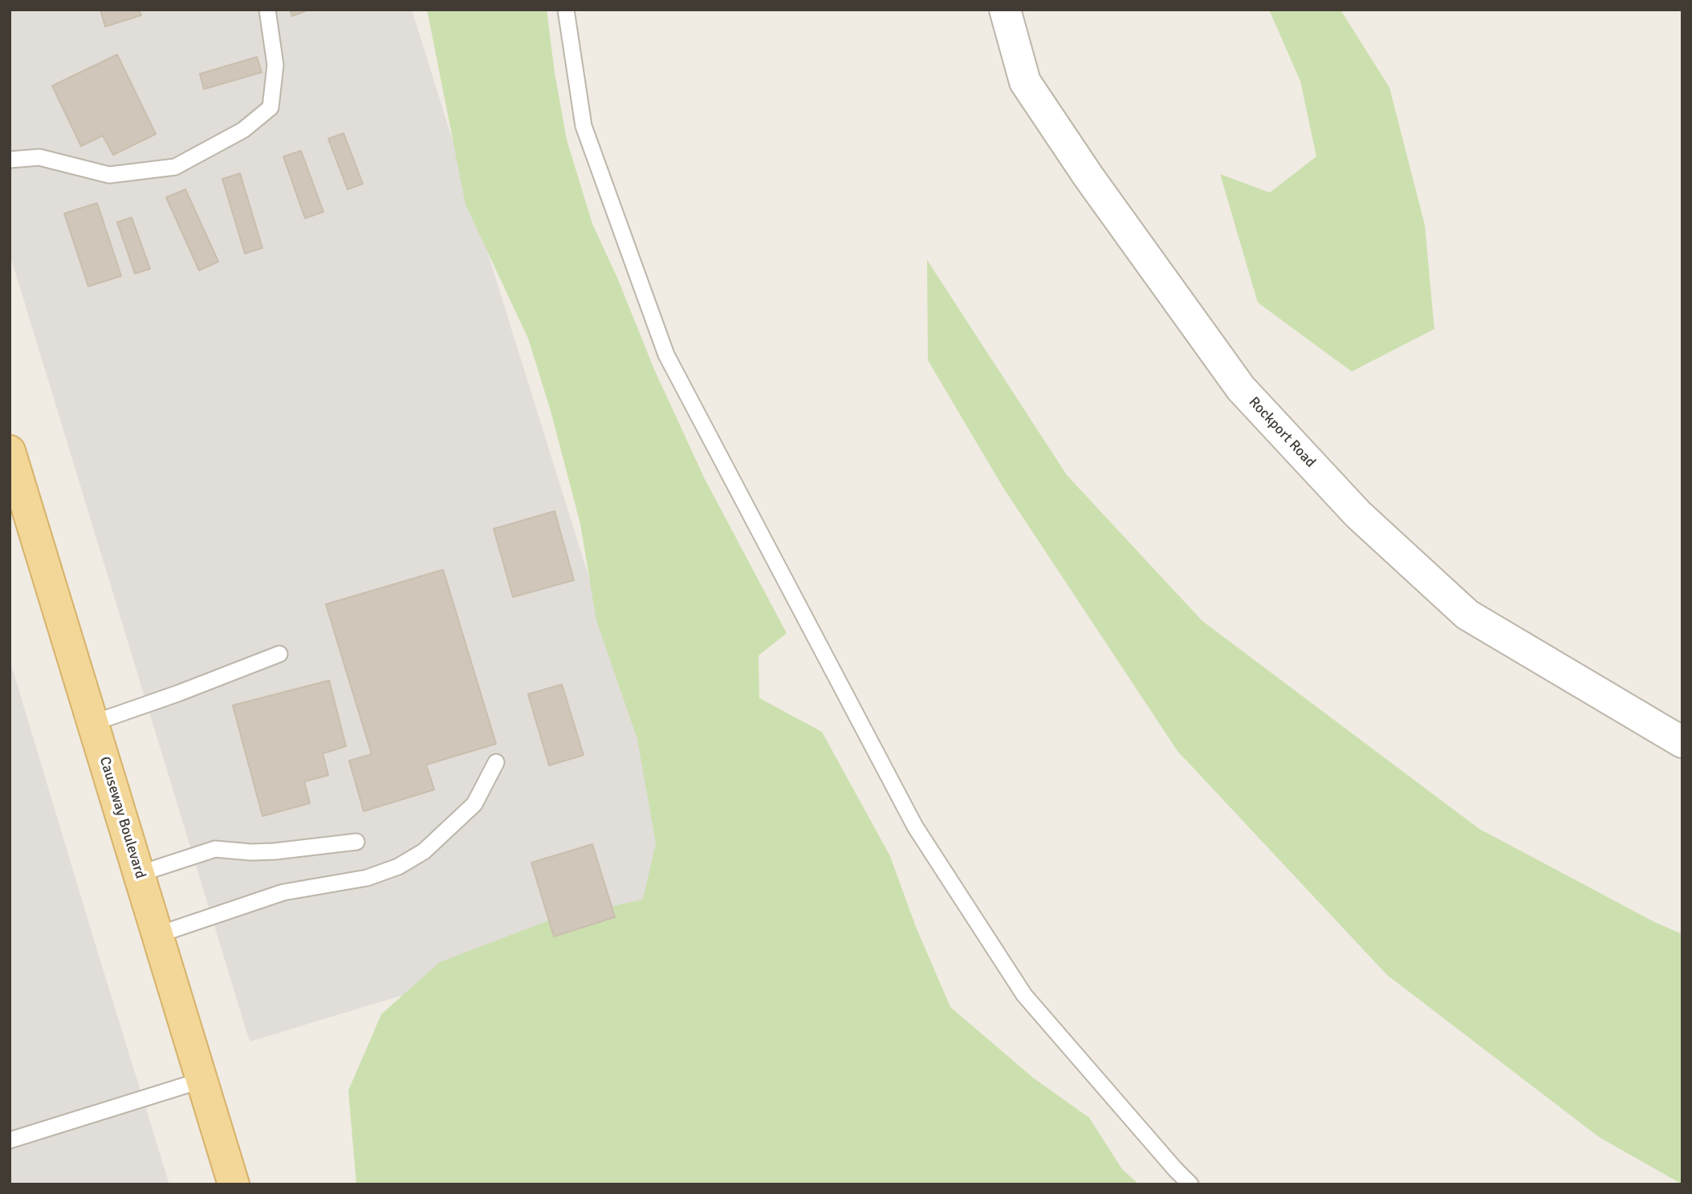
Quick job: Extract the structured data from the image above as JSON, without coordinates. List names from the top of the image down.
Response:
{
  "streets": {
    "main road": ["Causeway Boulevard"],
    "street": ["Rockport Road"]
  }
}
